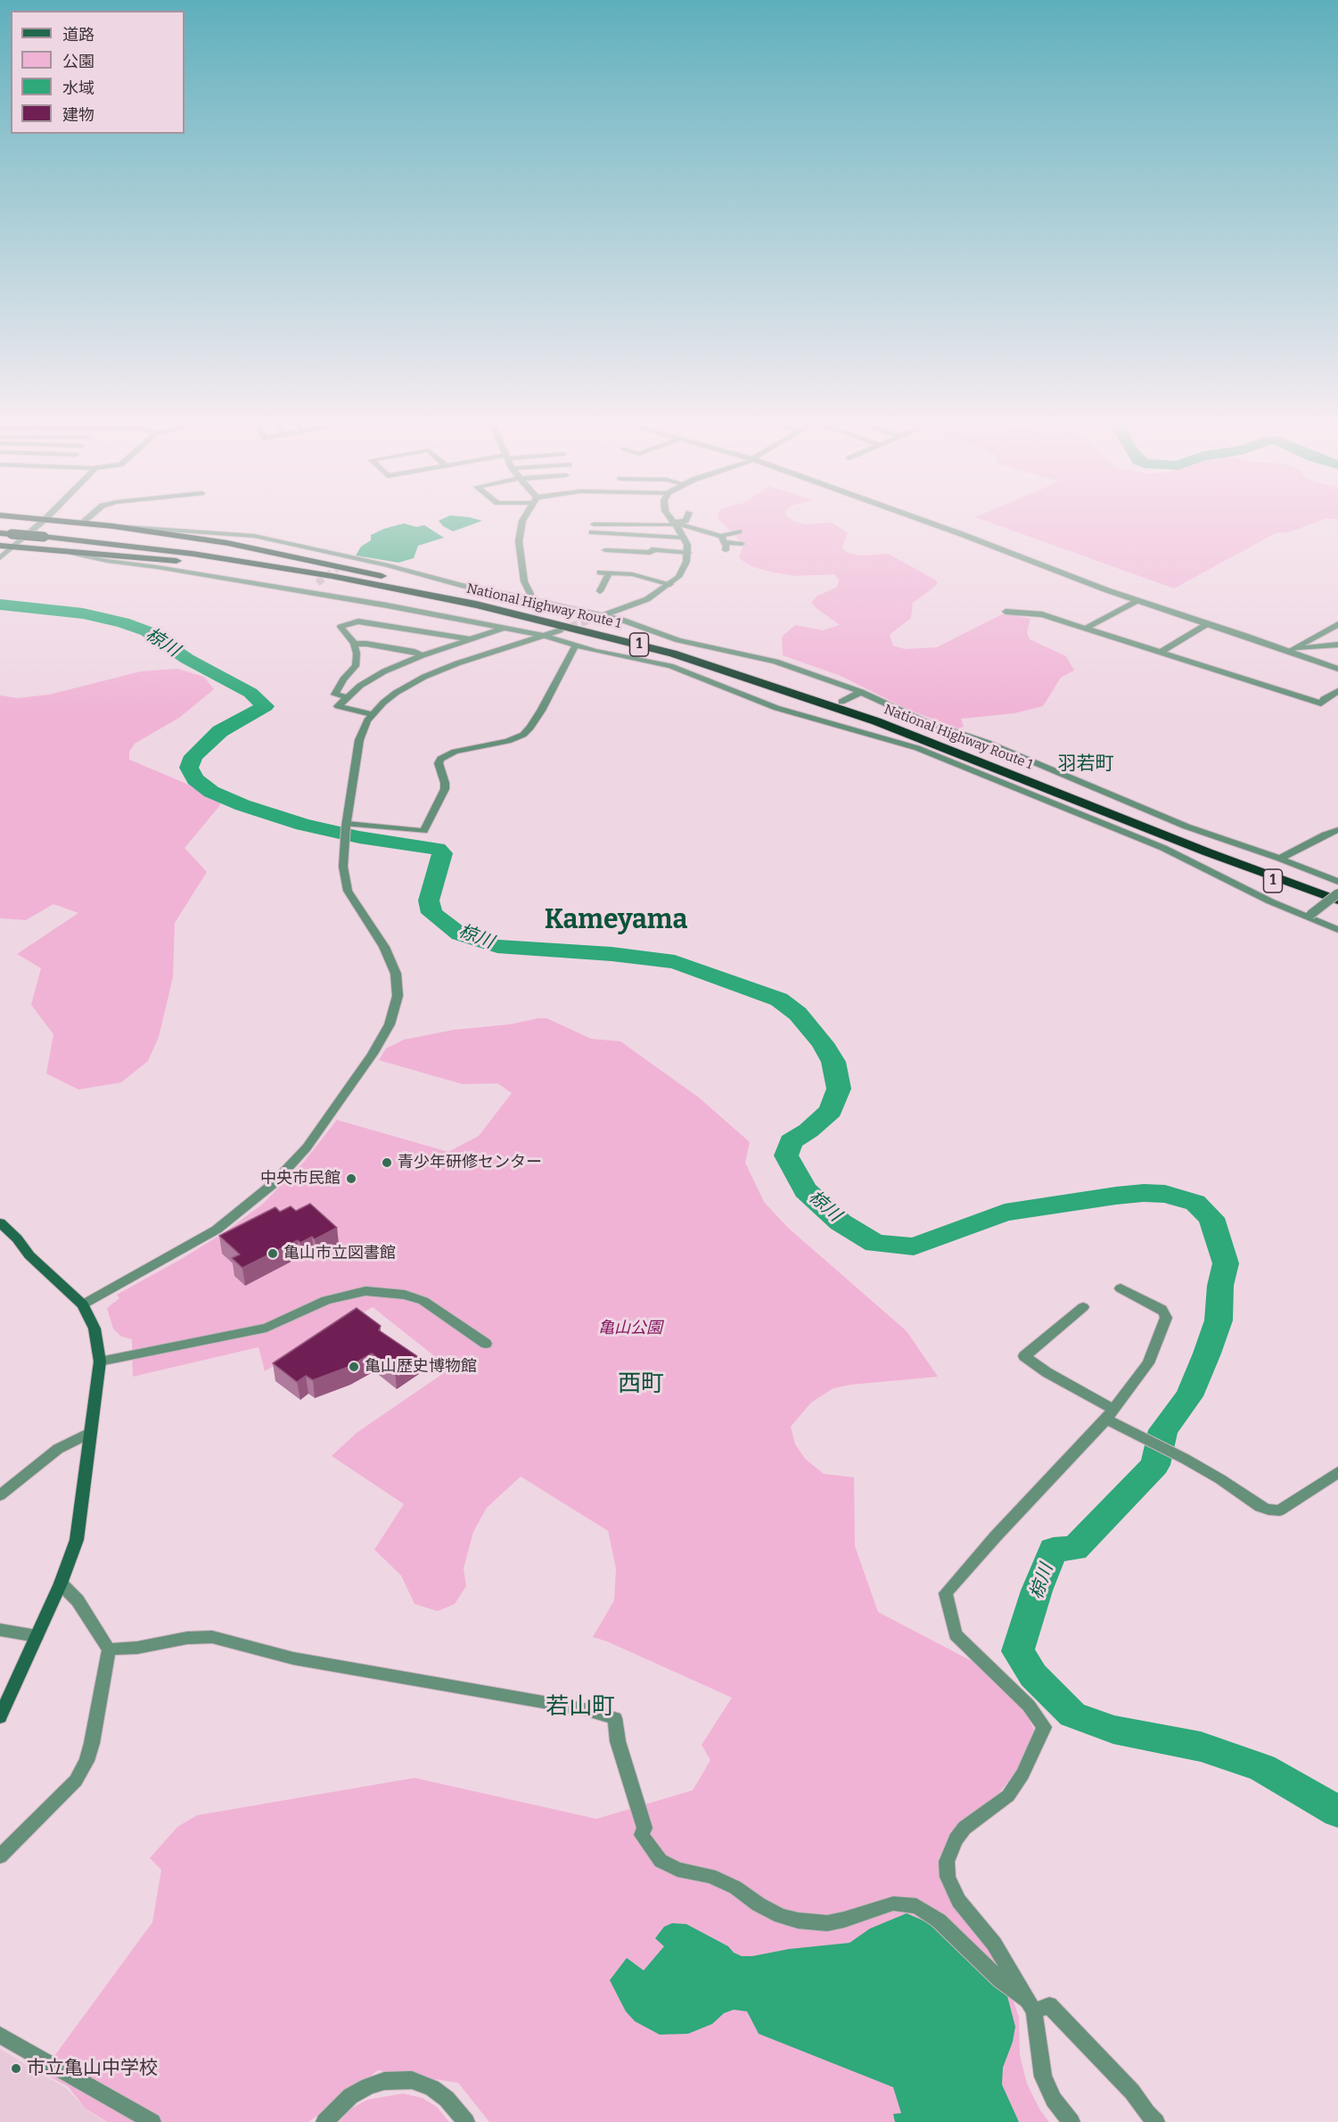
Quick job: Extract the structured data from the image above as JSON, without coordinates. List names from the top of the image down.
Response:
{
  "streets": {
    "highway": ["National Highway Route 1", "1"]
  },
  "crossings": [
    ["National Highway Route 1", "1"]
  ],
  "districts": [
    "羽若町",
    "Kameyama",
    "西町",
    "若山町"
  ],
  "water": ["椋川"],
  "parks": ["亀山公園"],
  "places": [
    "青少年研修センター",
    "中央市民館",
    "亀山市立図書館",
    "亀山歴史博物館",
    "市立亀山中学校"
  ],
  "legend": [
    "道路",
    "公園",
    "水域",
    "建物"
  ]
}
